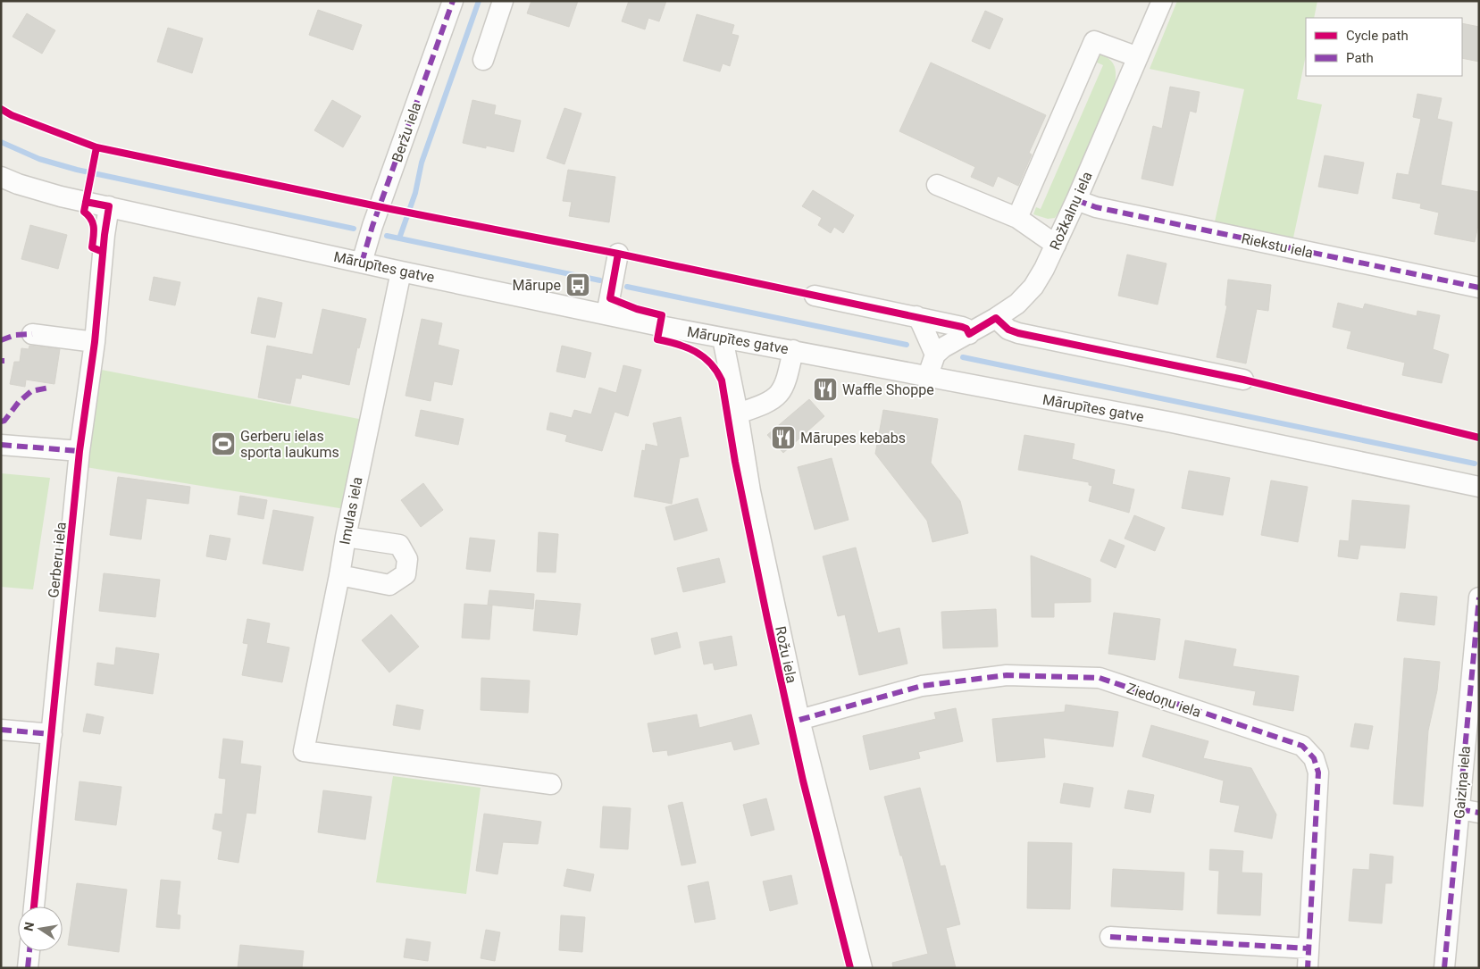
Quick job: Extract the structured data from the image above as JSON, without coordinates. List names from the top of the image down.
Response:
{
  "streets": {
    "street": [
      "Beržu iela",
      "Rožkalnu iela",
      "Riekstu iela",
      "Mārupītes gatve",
      "Imulas iela",
      "Gerberu iela",
      "Rožu iela",
      "Ziedoņu iela",
      "Gaiziņa iela"
    ]
  },
  "crossings": [
    ["Beržu iela", "Mārupītes gatve"],
    ["Rožkalnu iela", "Riekstu iela"],
    ["Mārupītes gatve", "Imulas iela"],
    ["Mārupītes gatve", "Gerberu iela"],
    ["Mārupītes gatve", "Rožu iela"],
    ["Rožu iela", "Ziedoņu iela"]
  ],
  "places": {
    "bus stop": ["Mārupe"],
    "restaurant": ["Waffle Shoppe", "Mārupes kebabs"],
    "sports": ["Gerberu ielas sporta laukums"]
  },
  "legend": ["Cycle path", "Path"],
  "north": "left"
}
